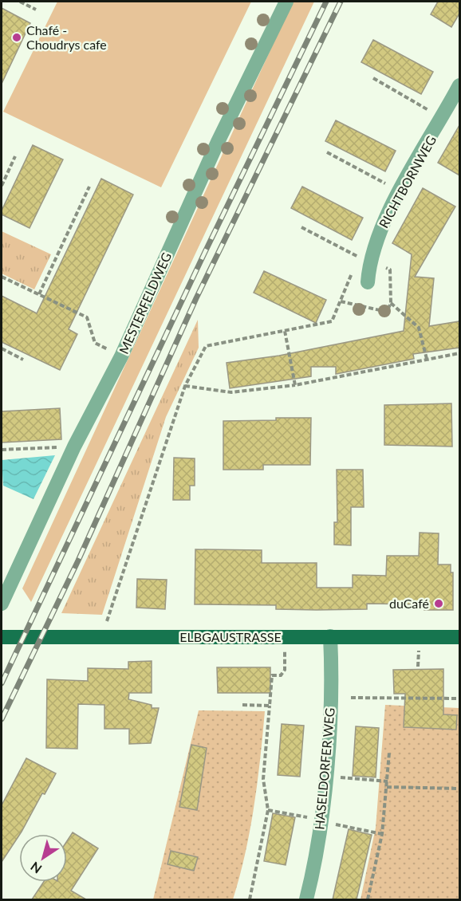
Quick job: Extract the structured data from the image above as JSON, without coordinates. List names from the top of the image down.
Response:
{
  "streets": {
    "main road": ["ELBGAUSTRASSE"],
    "street": ["RICHTBORNWEG", "MESTERFELDWEG", "HASELDORFER WEG"]
  },
  "crossings": [
    ["ELBGAUSTRASSE", "HASELDORFER WEG"]
  ],
  "places": ["Chafé - Choudrys cafe", "duCafé"],
  "north": "bottom left"
}
